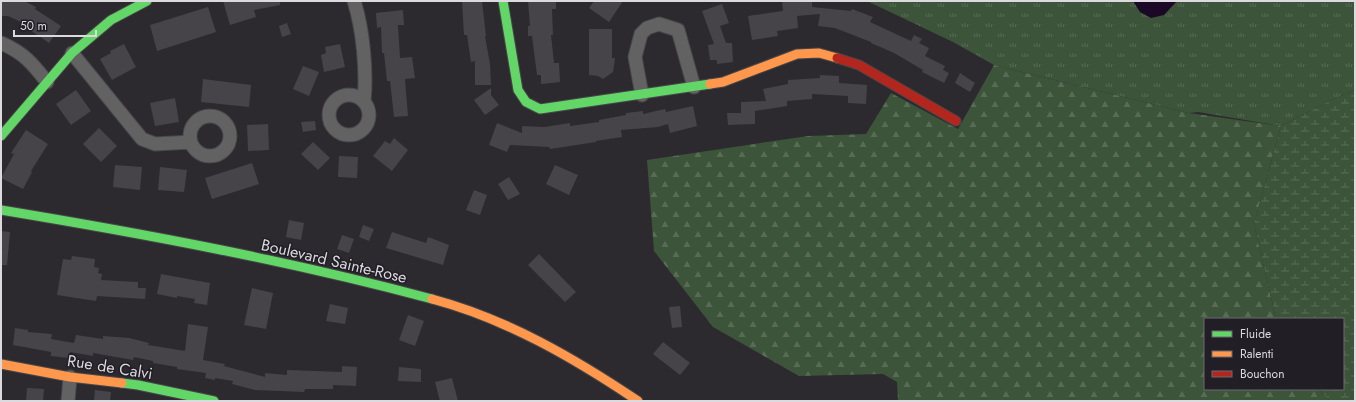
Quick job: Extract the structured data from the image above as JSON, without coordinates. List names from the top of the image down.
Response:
{
  "streets": {
    "street": ["Boulevard Sainte-Rose", "Rue de Calvi"]
  },
  "legend": ["Fluide", "Ralenti", "Bouchon"],
  "scale_bar": "50 m"
}
